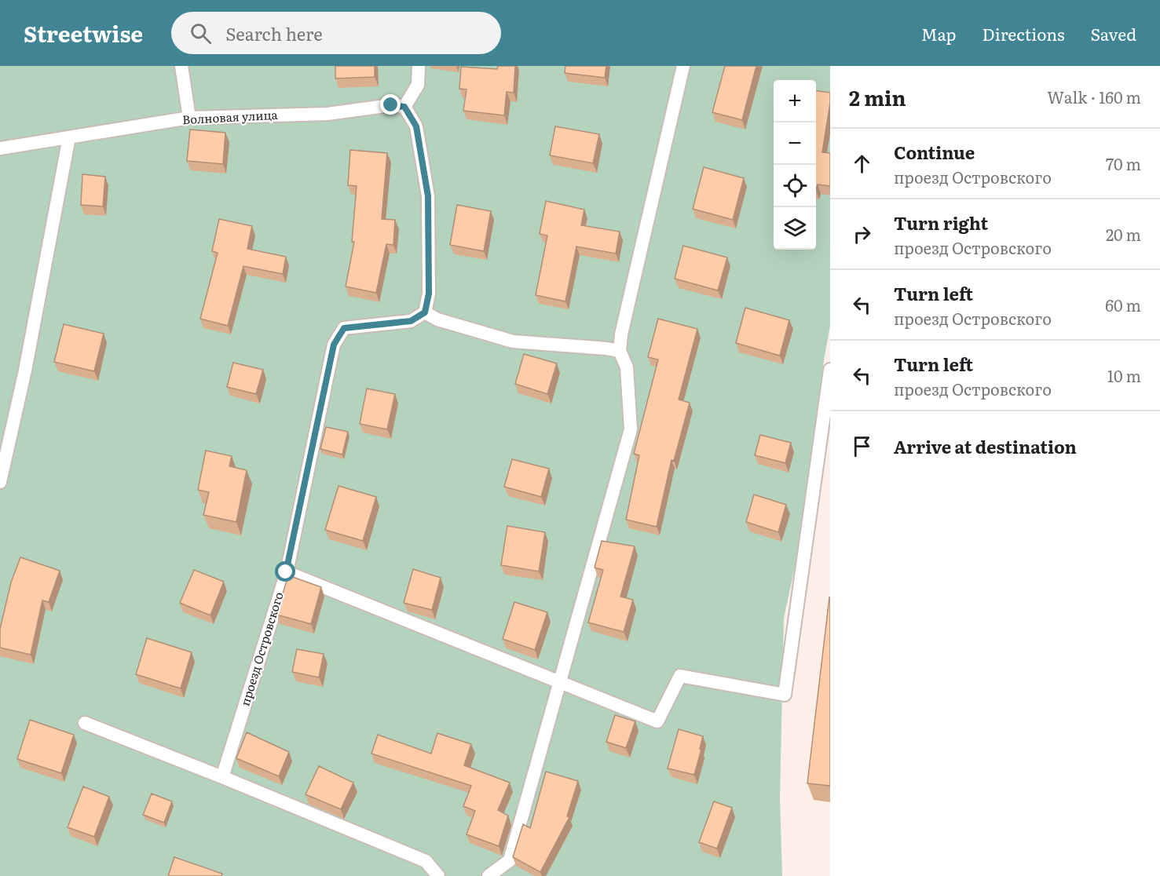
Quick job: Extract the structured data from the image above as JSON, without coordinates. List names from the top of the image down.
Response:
{
  "streets": {
    "lane": ["Волновая улица", "проезд Островского"]
  },
  "page": {
    "header": "Streetwise",
    "search": "Search here",
    "nav": ["Map", "Directions", "Saved"],
    "heading": ["2 min", "Walk · 160 m"],
    "map_buttons": ["+", "−"],
    "list": [
      ["Continue", "проезд Островского", "70 m"],
      ["Turn right", "проезд Островского", "20 m"],
      ["Turn left", "проезд Островского", "60 m"],
      ["Turn left", "проезд Островского", "10 m"],
      "Arrive at destination"
    ]
  }
}
